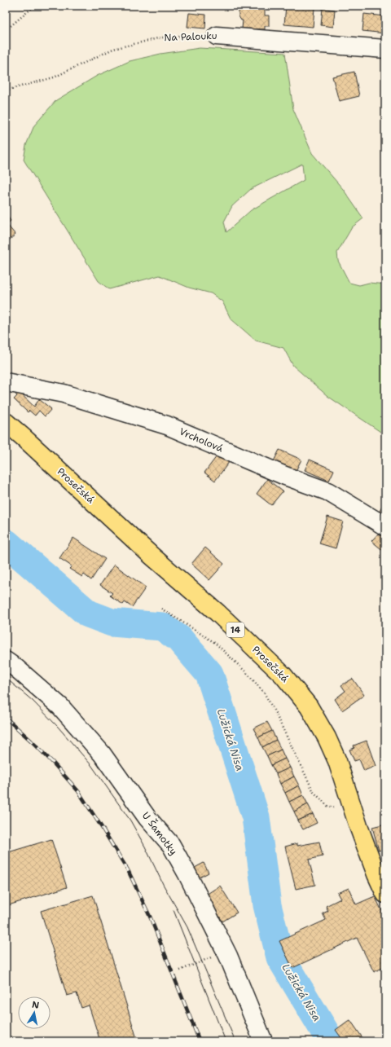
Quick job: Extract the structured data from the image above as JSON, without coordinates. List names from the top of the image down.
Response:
{
  "streets": {
    "main road": ["Prosečská", "14"],
    "street": ["Na Palouku", "Vrcholová", "U Šamotky"]
  },
  "water": ["Lužická Nisa"],
  "north": "top"
}
